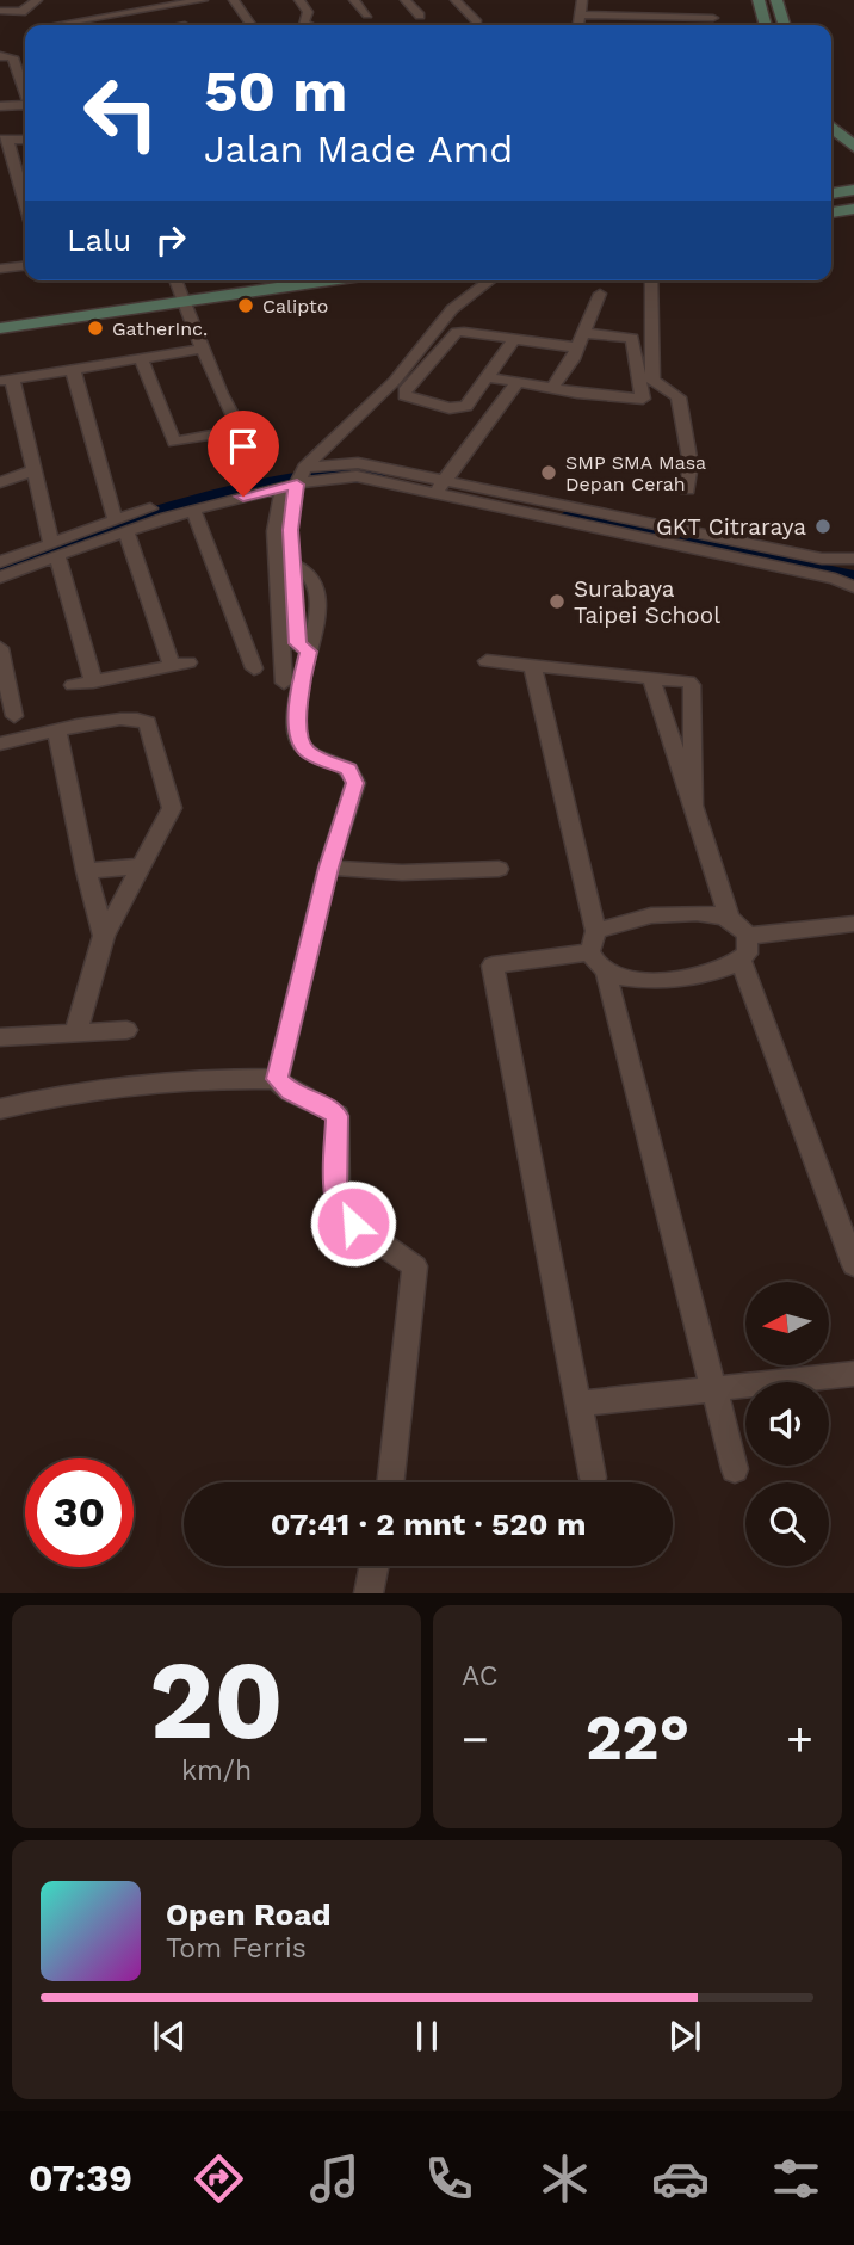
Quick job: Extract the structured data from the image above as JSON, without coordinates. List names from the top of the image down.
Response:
{
  "places": [
    "Calipto",
    "GatherInc.",
    "SMP SMA Masa Depan Cerah",
    "GKT Citraraya",
    "Surabaya Taipei School"
  ],
  "north": "left",
  "page": {
    "turn": ["50 m", "Jalan Made Amd"],
    "then": "Lalu",
    "limit": "30",
    "trip": "07:41 · 2 mnt · 520 m",
    "tile": [
      ["20", "km/h"],
      "AC"
    ],
    "heat": ["−", "22°", "+"],
    "song": ["Open Road", "Tom Ferris"],
    "tabs": "07:39"
  }
}
